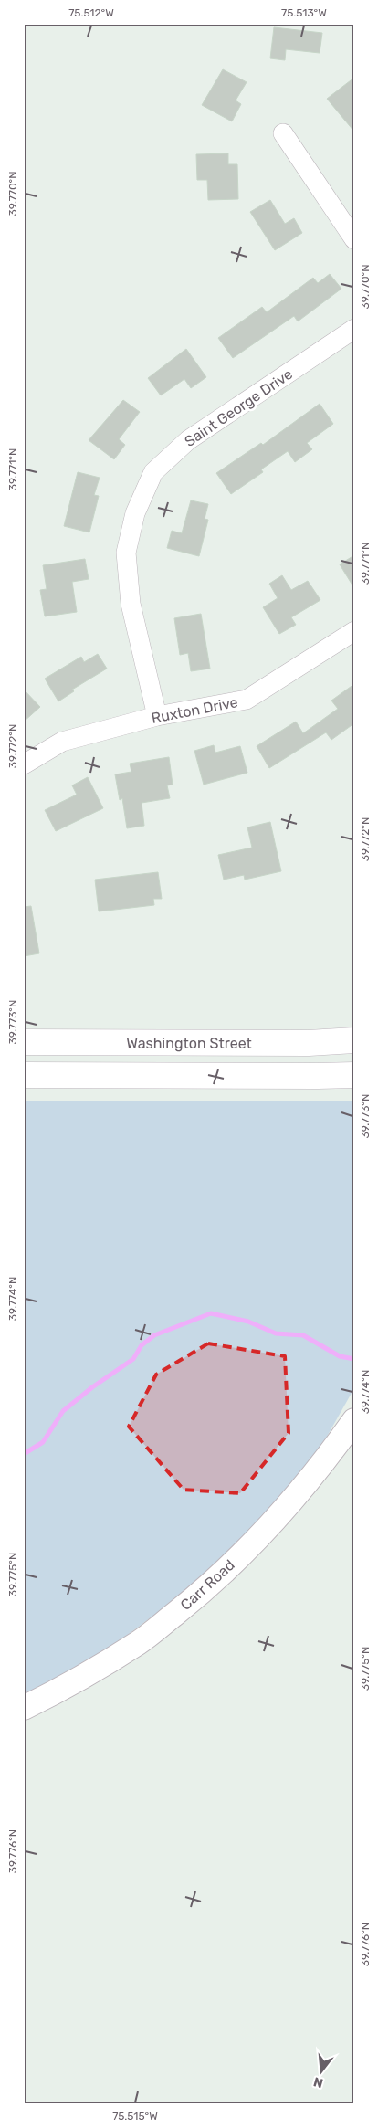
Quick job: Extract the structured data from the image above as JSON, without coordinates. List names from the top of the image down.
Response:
{
  "streets": {
    "main road": ["Washington Street"],
    "street": ["Saint George Drive", "Ruxton Drive", "Carr Road"]
  },
  "crossings": [
    ["Saint George Drive", "Ruxton Drive"]
  ],
  "north": "bottom",
  "coordinates": [
    "75.512°W",
    "75.513°W",
    "39.770°N",
    "39.771°N",
    "39.772°N",
    "39.773°N",
    "39.774°N",
    "39.775°N",
    "39.776°N",
    "75.515°W"
  ]
}
